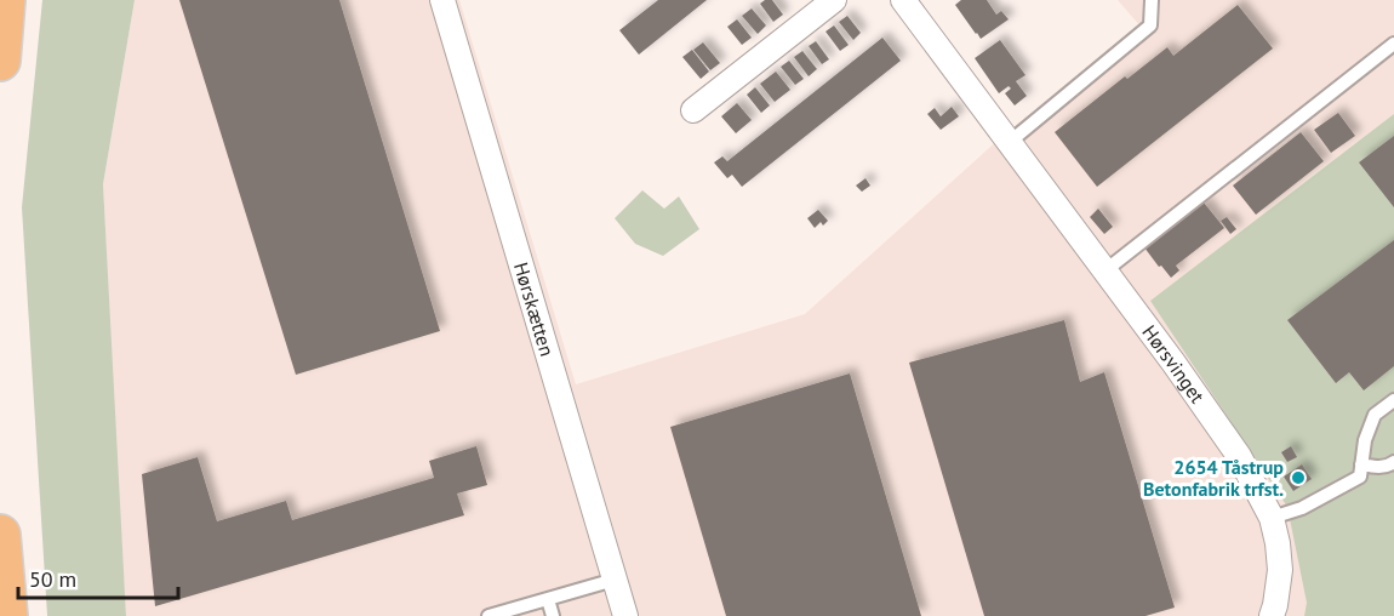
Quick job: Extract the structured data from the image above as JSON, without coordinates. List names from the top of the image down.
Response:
{
  "streets": {
    "street": ["Hørskætten", "Hørsvinget"]
  },
  "places": ["2654 Tåstrup Betonfabrik trfst."],
  "scale_bar": "50 m"
}
